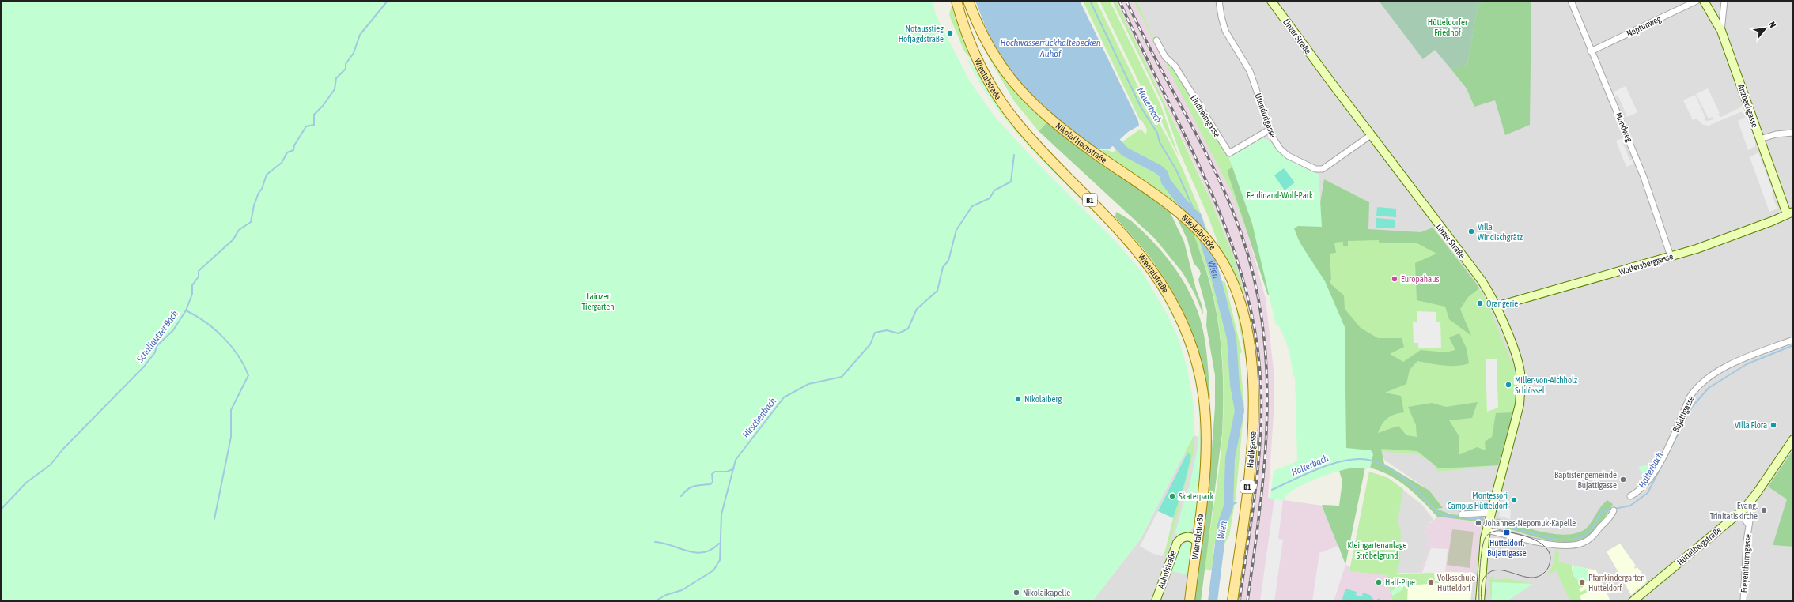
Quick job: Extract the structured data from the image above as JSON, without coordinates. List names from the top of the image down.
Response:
{
  "streets": {
    "main road": [
      "Linzer Straße",
      "Wientalstraße",
      "Anzbachgasse",
      "Nikolai Hochstraße",
      "B1",
      "Nikolaibrücke",
      "Wolfersberggasse",
      "Hadikgasse",
      "Hüttelbergstraße",
      "Auhofstraße"
    ],
    "street": [
      "Neptunweg",
      "Utendorfgasse",
      "Lindheimgasse",
      "Mondweg",
      "Bujattigasse",
      "Freyenthurmgasse"
    ]
  },
  "crossings": [
    ["Neptunweg", "Mondweg"],
    ["Linzer Straße", "Utendorfgasse"],
    ["Linzer Straße", "Wolfersberggasse"],
    ["Wientalstraße", "Nikolai Hochstraße"],
    ["Wientalstraße", "Auhofstraße"],
    ["Anzbachgasse", "Wolfersberggasse"],
    ["Utendorfgasse", "Lindheimgasse"],
    ["Mondweg", "Wolfersberggasse"],
    ["Nikolai Hochstraße", "Nikolaibrücke"],
    ["Nikolaibrücke", "Hadikgasse"],
    ["Hüttelbergstraße", "Freyenthurmgasse"]
  ],
  "water": [
    "Hochwasserrückhaltebecken Auhof",
    "Mauerbach",
    "Wien",
    "Schallautzer Bach",
    "Hirschenbach",
    "Halterbach"
  ],
  "parks": [
    "Hütteldorfer Friedhof",
    "Ferdinand-Wolf-Park",
    "Lainzer Tiergarten",
    "Kleingartenanlage Ströbelgrund"
  ],
  "places": {
    "other": [
      "Notausstieg Hofjagdstraße",
      "Villa Windischgrätz",
      "Europahaus",
      "Orangerie",
      "Miller-von-Aichholz Schlössel",
      "Nikolaiberg",
      "Villa Flora",
      "Baptistengemeinde Bujattigasse",
      "Skaterpark",
      "Montessori Campus Hütteldorf",
      "Evang. Trinitatiskirche",
      "Johannes-Nepomuk-Kapelle",
      "Half-Pipe",
      "Volksschule Hütteldorf",
      "Pfarrkindergarten Hütteldorf",
      "Nikolaikapelle"
    ],
    "transit": ["Hütteldorf, Bujattigasse"]
  },
  "north": "top right"
}
